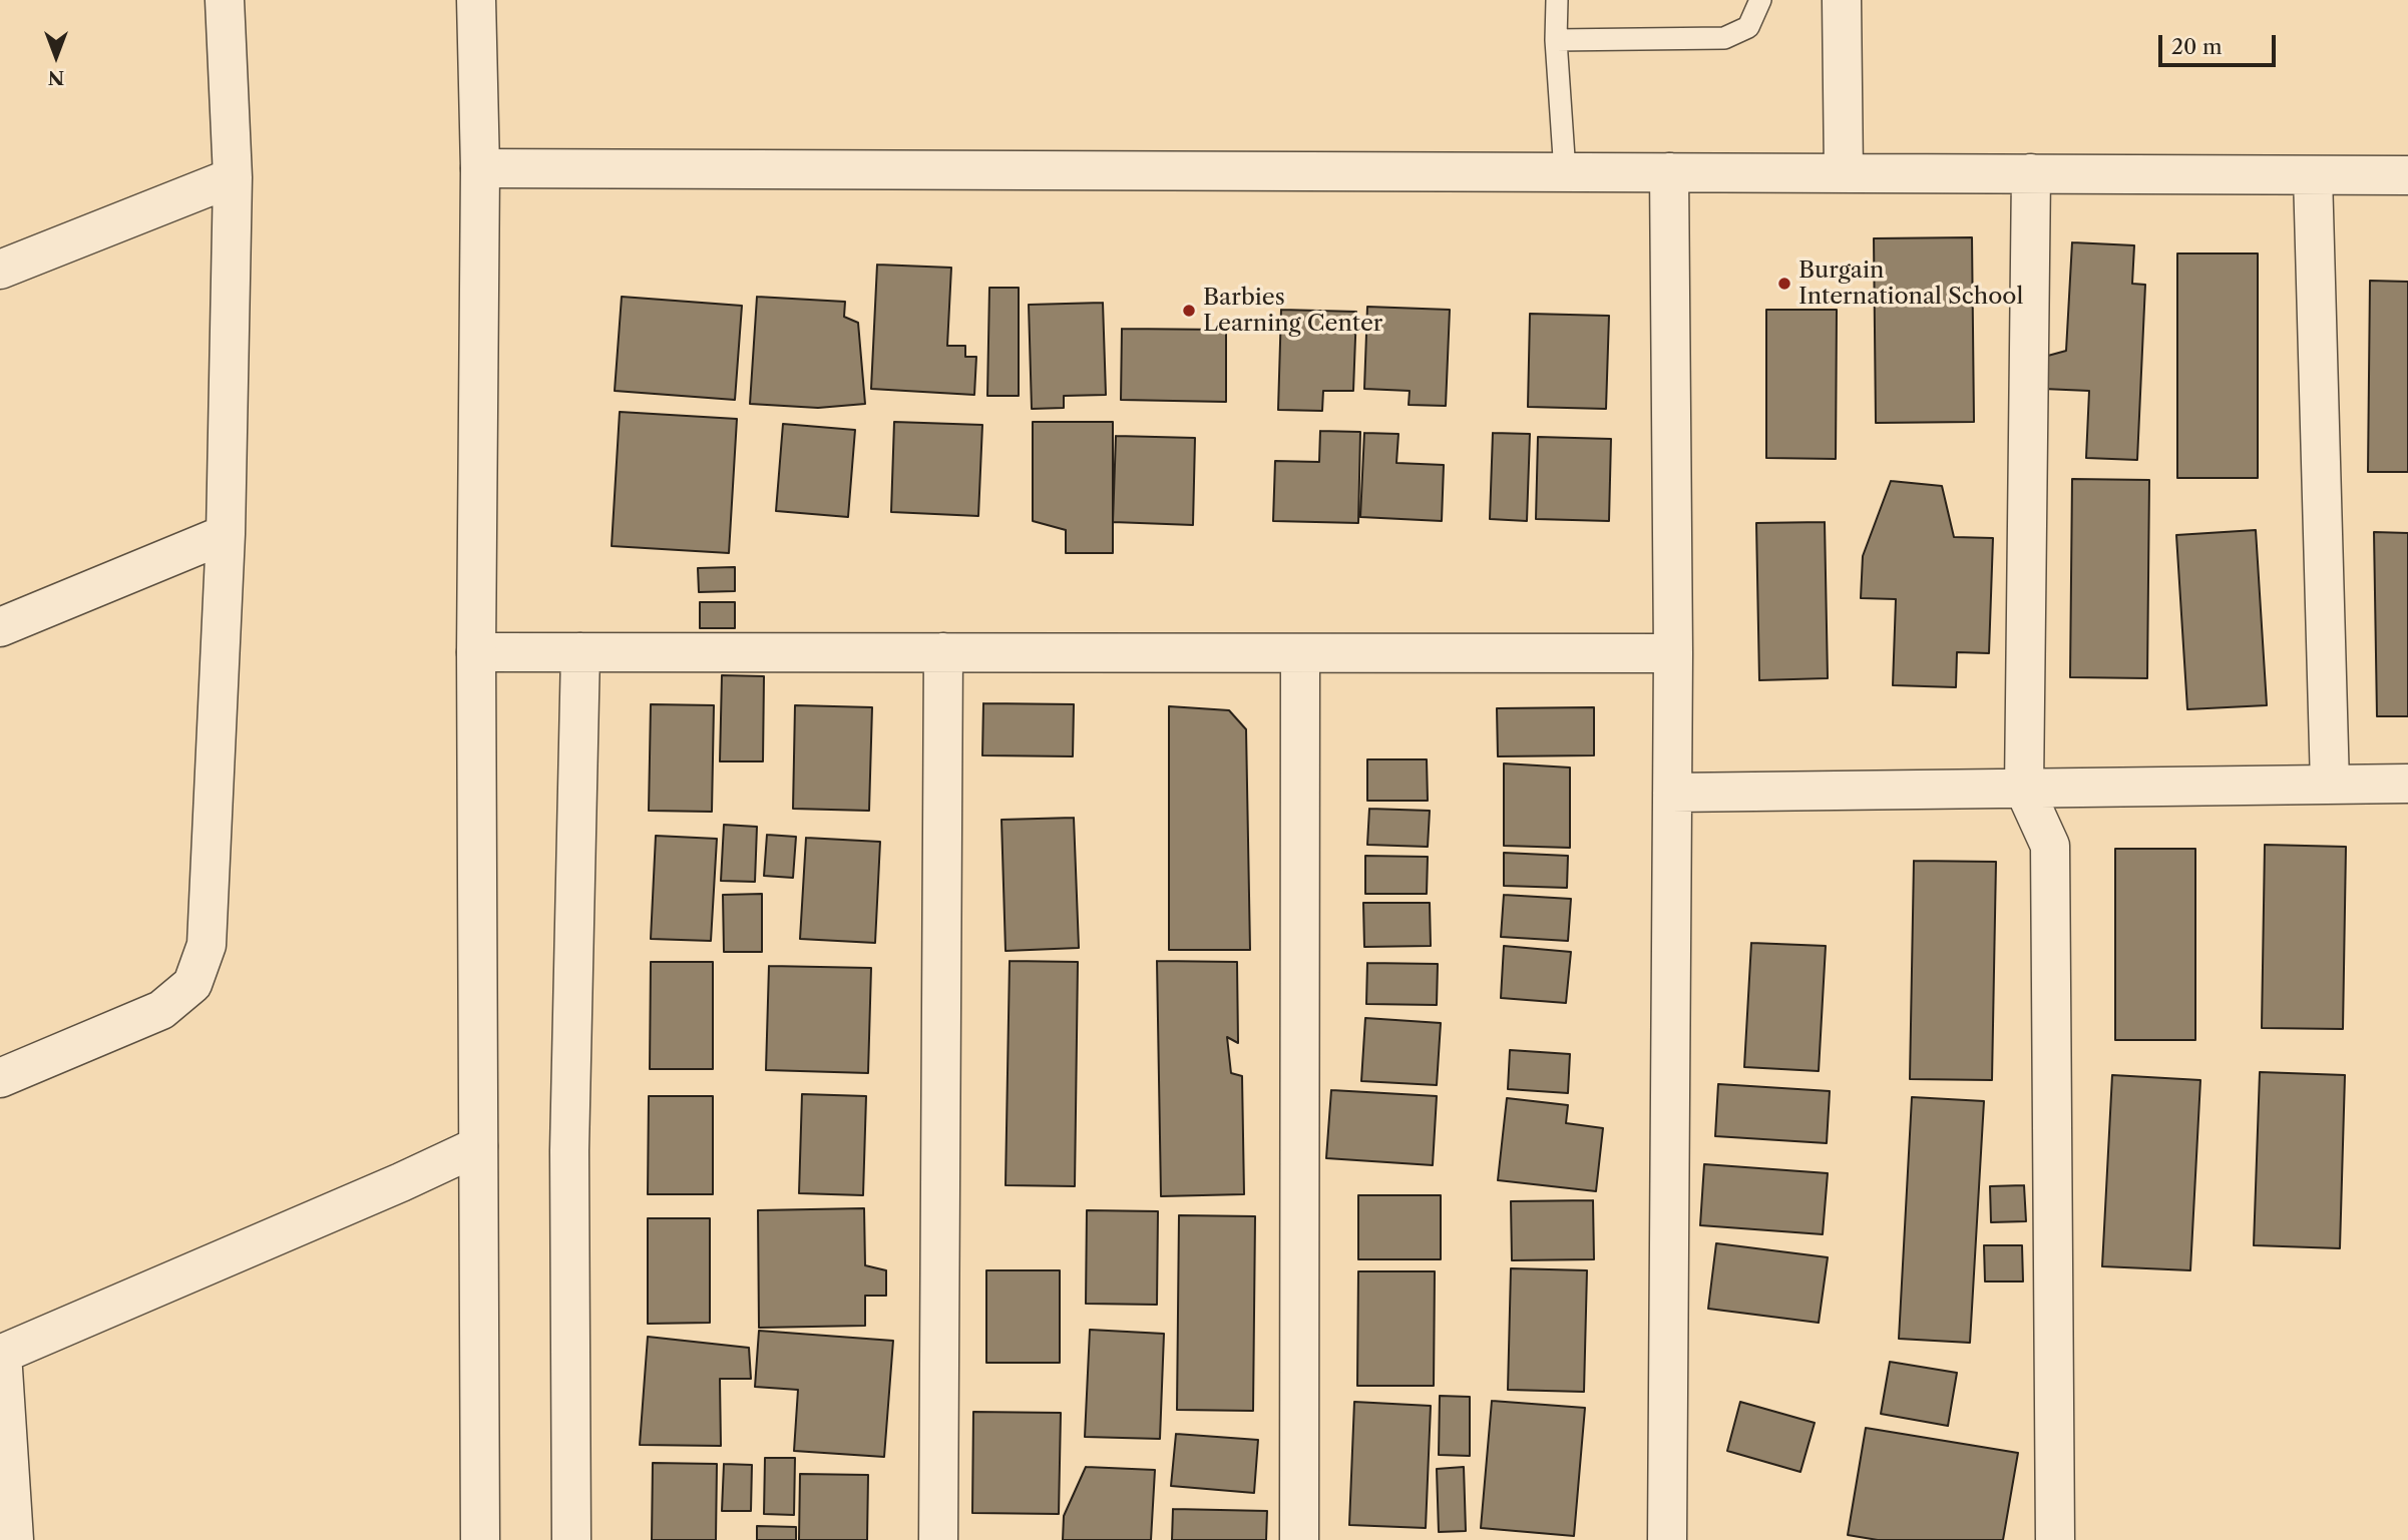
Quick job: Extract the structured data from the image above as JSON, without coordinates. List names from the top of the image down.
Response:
{
  "places": ["Burgain International School", "Barbies Learning Center"],
  "scale_bar": "20 m",
  "north": "bottom"
}
